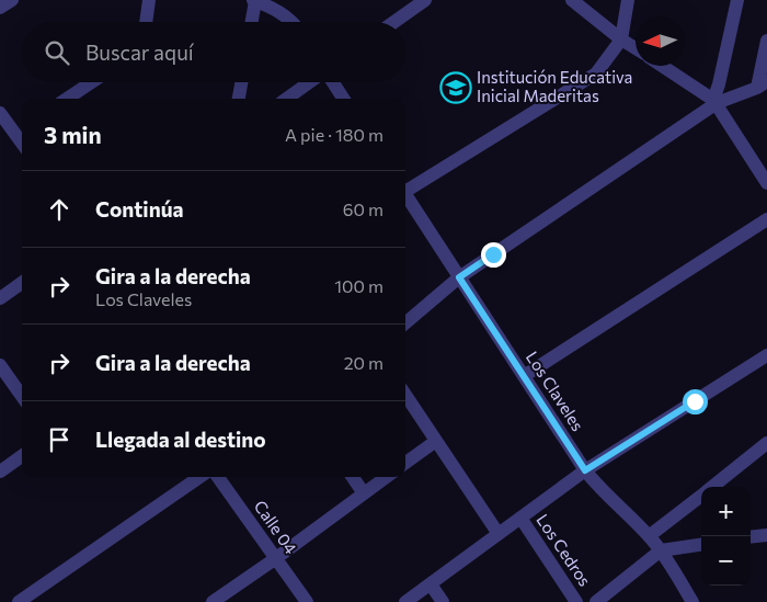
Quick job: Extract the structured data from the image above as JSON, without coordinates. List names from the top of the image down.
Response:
{
  "streets": {
    "street": ["Los Claveles", "Calle 04", "Los Cedros"]
  },
  "places": {
    "school or university": ["Institución Educativa Inicial Maderitas"]
  },
  "north": "left",
  "page": {
    "search": "Buscar aquí",
    "heading": ["3 min", "A pie · 180 m"],
    "list": [
      ["Continúa", "60 m"],
      ["Gira a la derecha", "Los Claveles", "100 m"],
      ["Gira a la derecha", "20 m"],
      "Llegada al destino"
    ],
    "map_buttons": ["+", "−"]
  }
}
